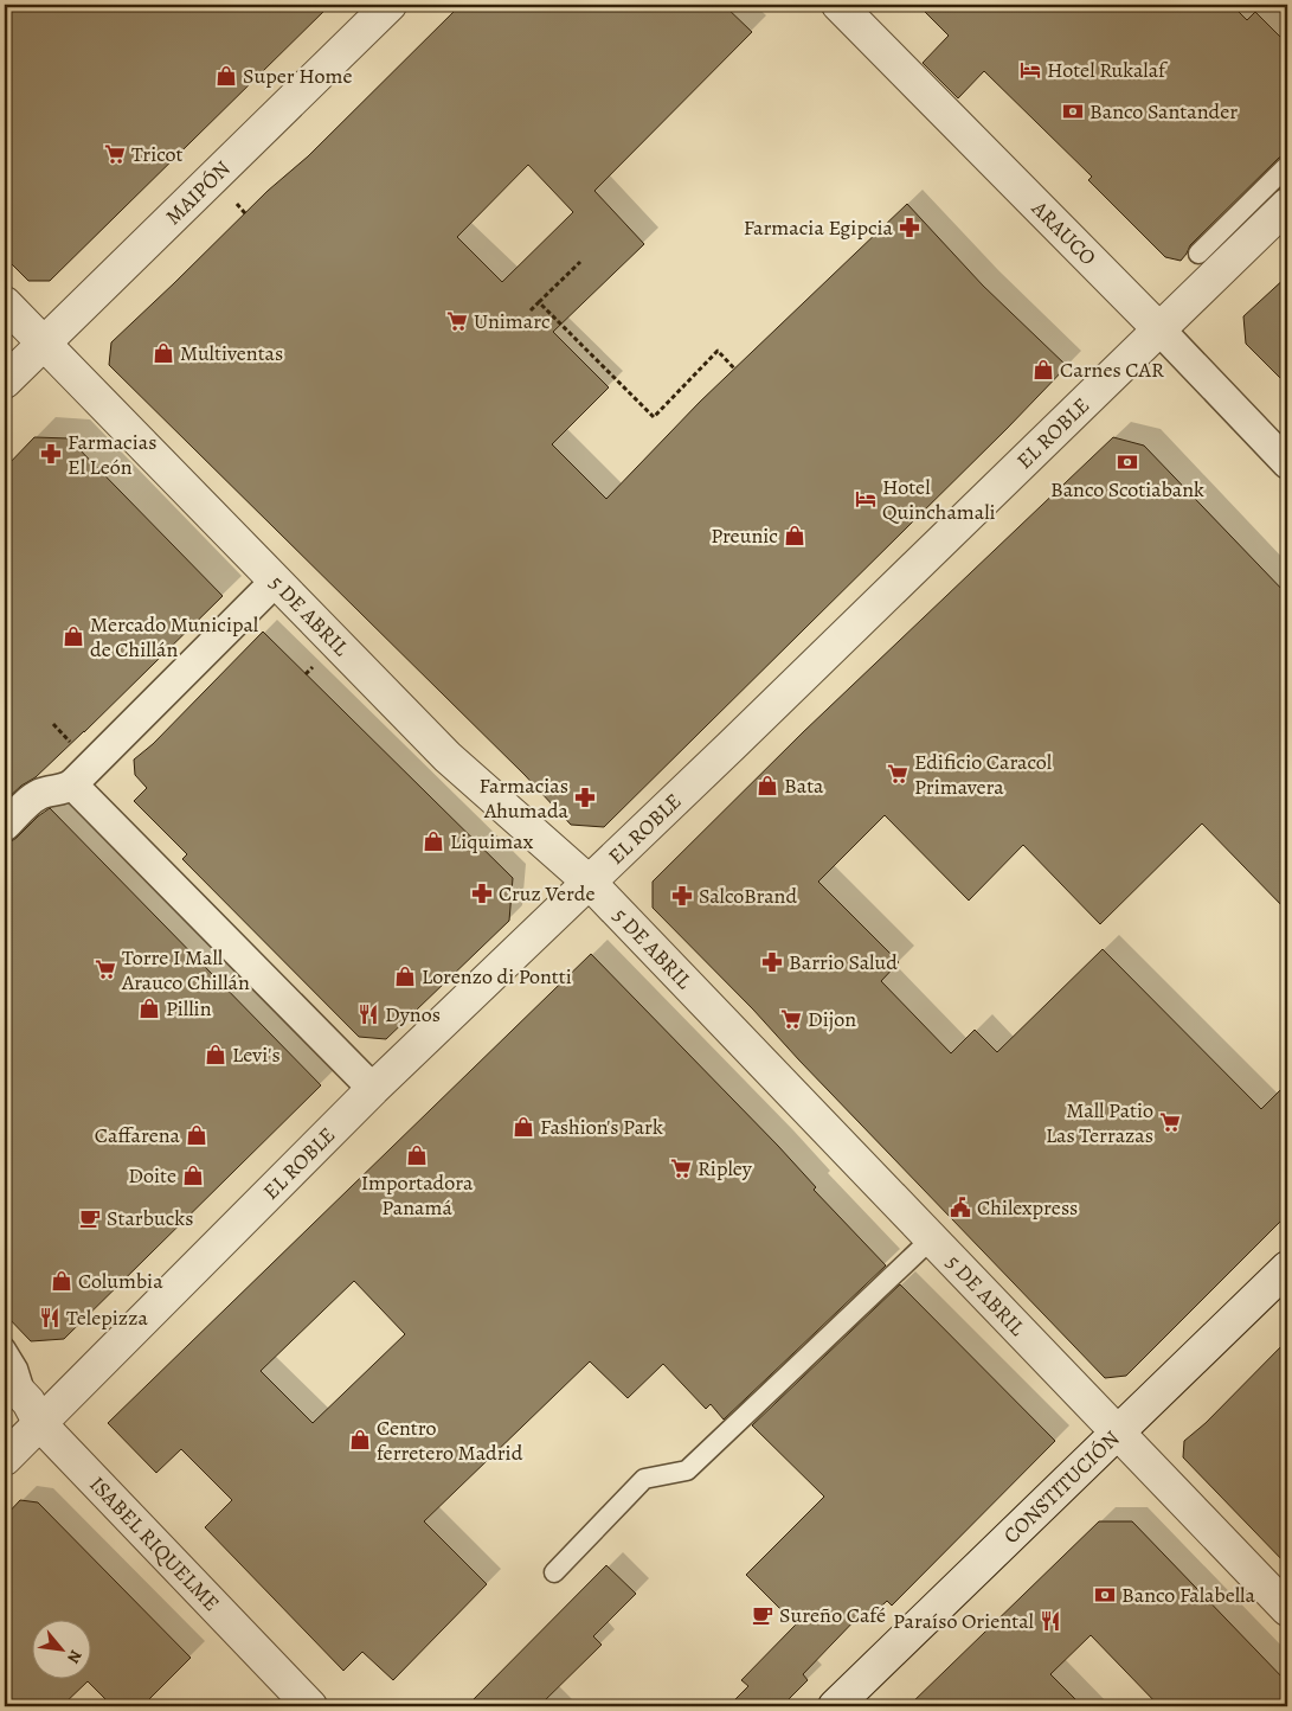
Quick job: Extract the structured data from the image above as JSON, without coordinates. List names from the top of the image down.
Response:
{
  "streets": {
    "street": [
      "MAIPÓN",
      "ARAUCO",
      "EL ROBLE",
      "5 DE ABRIL",
      "CONSTITUCIÓN",
      "ISABEL RIQUELME"
    ]
  },
  "crossings": [
    ["MAIPÓN", "5 DE ABRIL"],
    ["ARAUCO", "EL ROBLE"],
    ["EL ROBLE", "5 DE ABRIL"],
    ["EL ROBLE", "ISABEL RIQUELME"],
    ["5 DE ABRIL", "CONSTITUCIÓN"]
  ],
  "places": {
    "hotel": ["Hotel Rukalaf", "Hotel Quinchamali"],
    "shop": [
      "Super Home",
      "Multiventas",
      "Carnes CAR",
      "Preunic",
      "Mercado Municipal de Chillán",
      "Bata",
      "Liquimax",
      "Lorenzo di Pontti",
      "Pillin",
      "Levi's",
      "Fashion's Park",
      "Caffarena",
      "Importadora Panamá",
      "Doite",
      "Columbia",
      "Centro ferretero Madrid"
    ],
    "bank": ["Banco Santander", "Banco Scotiabank", "Banco Falabella"],
    "supermarket": [
      "Tricot",
      "Unimarc",
      "Edificio Caracol Primavera",
      "Torre I Mall Arauco Chillán",
      "Dijon",
      "Mall Patio Las Terrazas",
      "Ripley"
    ],
    "pharmacy": [
      "Farmacia Egipcia",
      "Farmacias El León",
      "Farmacias Ahumada",
      "Cruz Verde",
      "SalcoBrand",
      "Barrio Salud"
    ],
    "restaurant": ["Dynos", "Telepizza", "Paraíso Oriental"],
    "public building": ["Chilexpress"],
    "cafe": ["Starbucks", "Sureño Café"]
  },
  "north": "bottom right"
}
